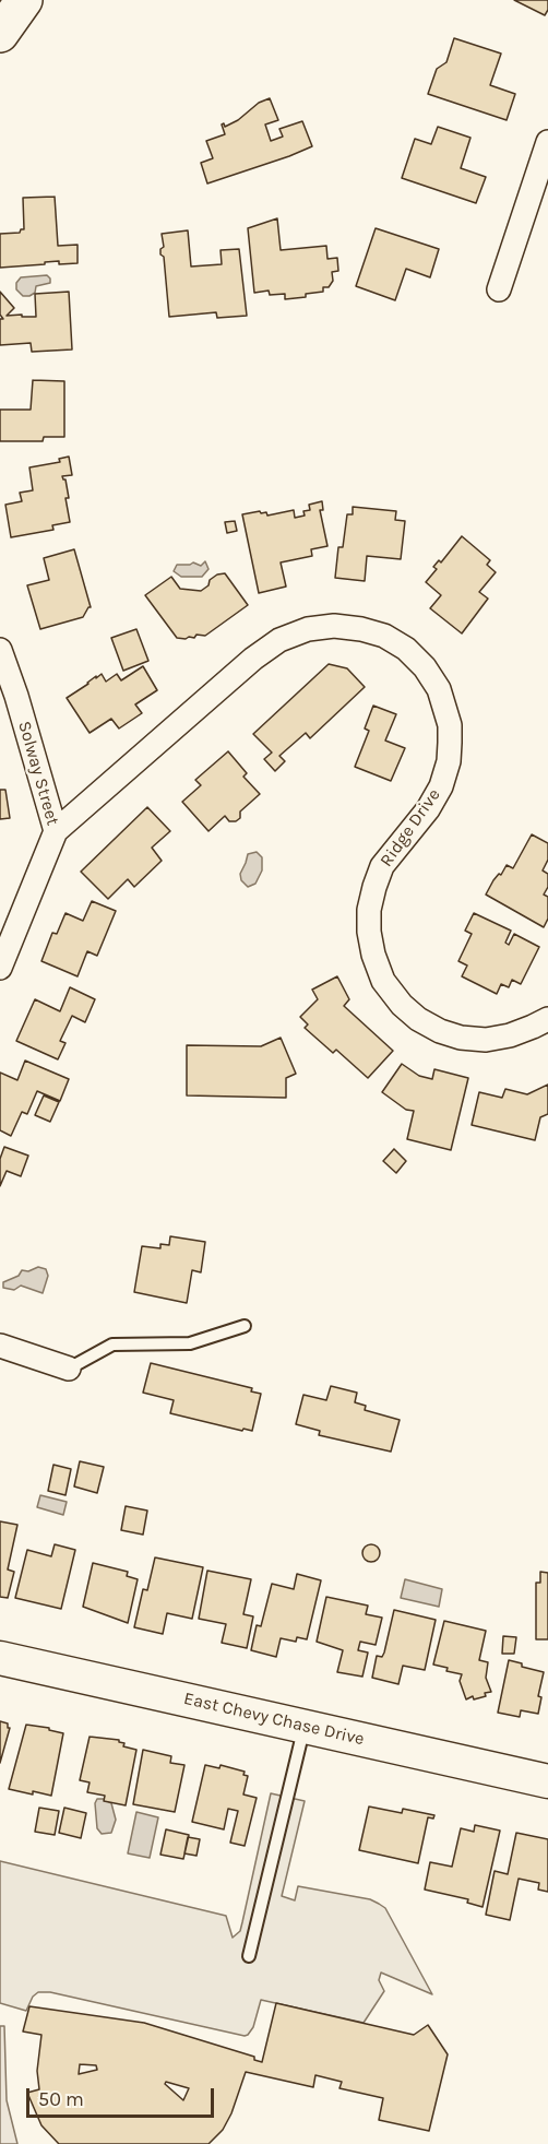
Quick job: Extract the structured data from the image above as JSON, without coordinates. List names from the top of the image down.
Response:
{
  "streets": {
    "main road": ["East Chevy Chase Drive"],
    "street": ["Solway Street", "Ridge Drive"]
  },
  "crossings": [
    ["Solway Street", "Ridge Drive"]
  ],
  "scale_bar": "50 m"
}
